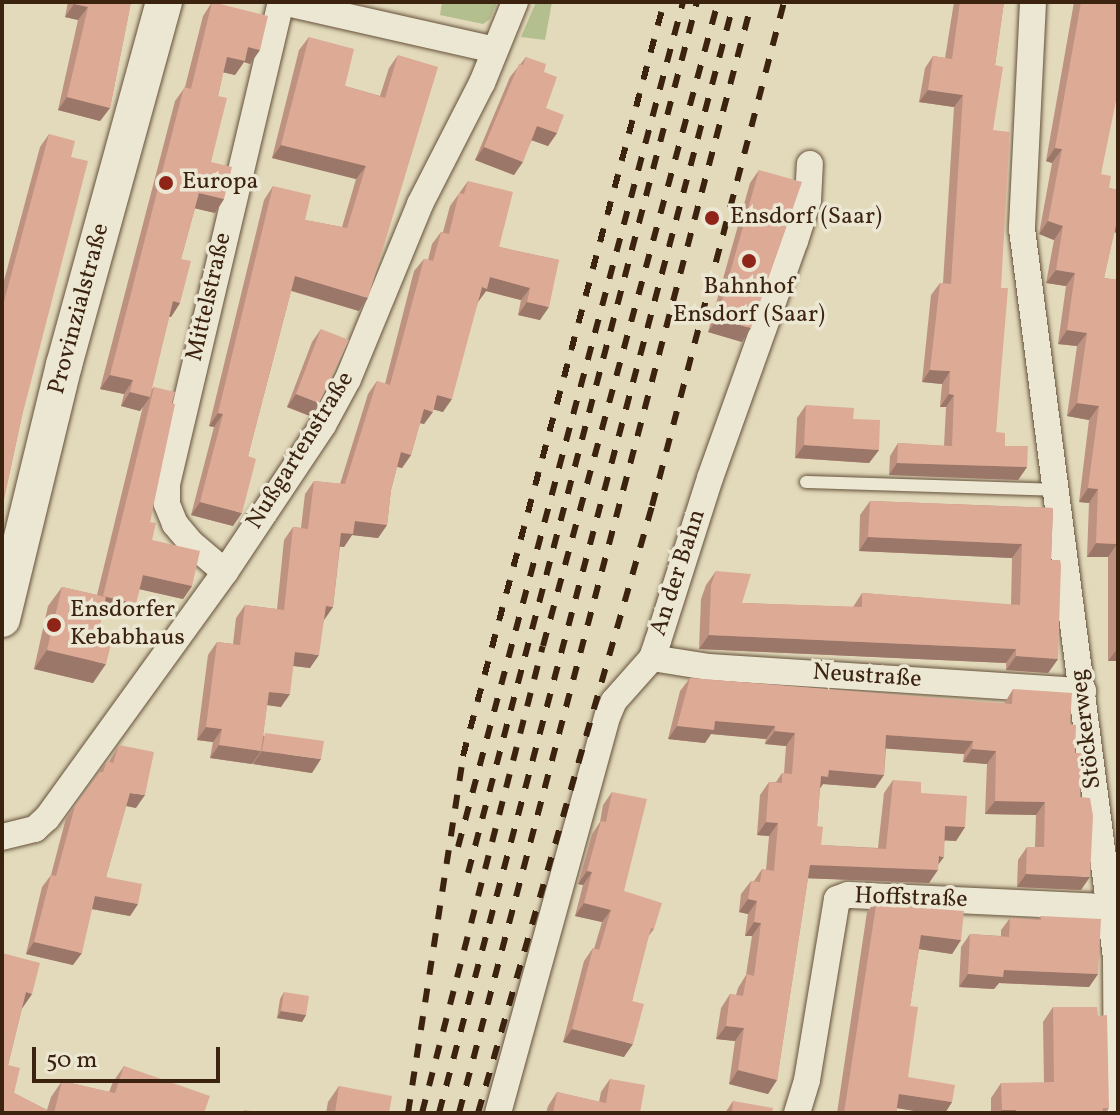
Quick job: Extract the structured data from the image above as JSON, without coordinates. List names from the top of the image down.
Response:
{
  "streets": {
    "main road": ["Provinzialstraße"],
    "street": [
      "Mittelstraße",
      "Nußgartenstraße",
      "An der Bahn",
      "Neustraße",
      "Stöckerweg",
      "Hoffstraße"
    ]
  },
  "crossings": [
    ["Mittelstraße", "Nußgartenstraße"],
    ["An der Bahn", "Neustraße"],
    ["Neustraße", "Stöckerweg"],
    ["Stöckerweg", "Hoffstraße"]
  ],
  "places": [
    "Europa",
    "Ensdorf (Saar)",
    "Bahnhof Ensdorf (Saar)",
    "Ensdorfer Kebabhaus"
  ],
  "scale_bar": "50 m"
}
